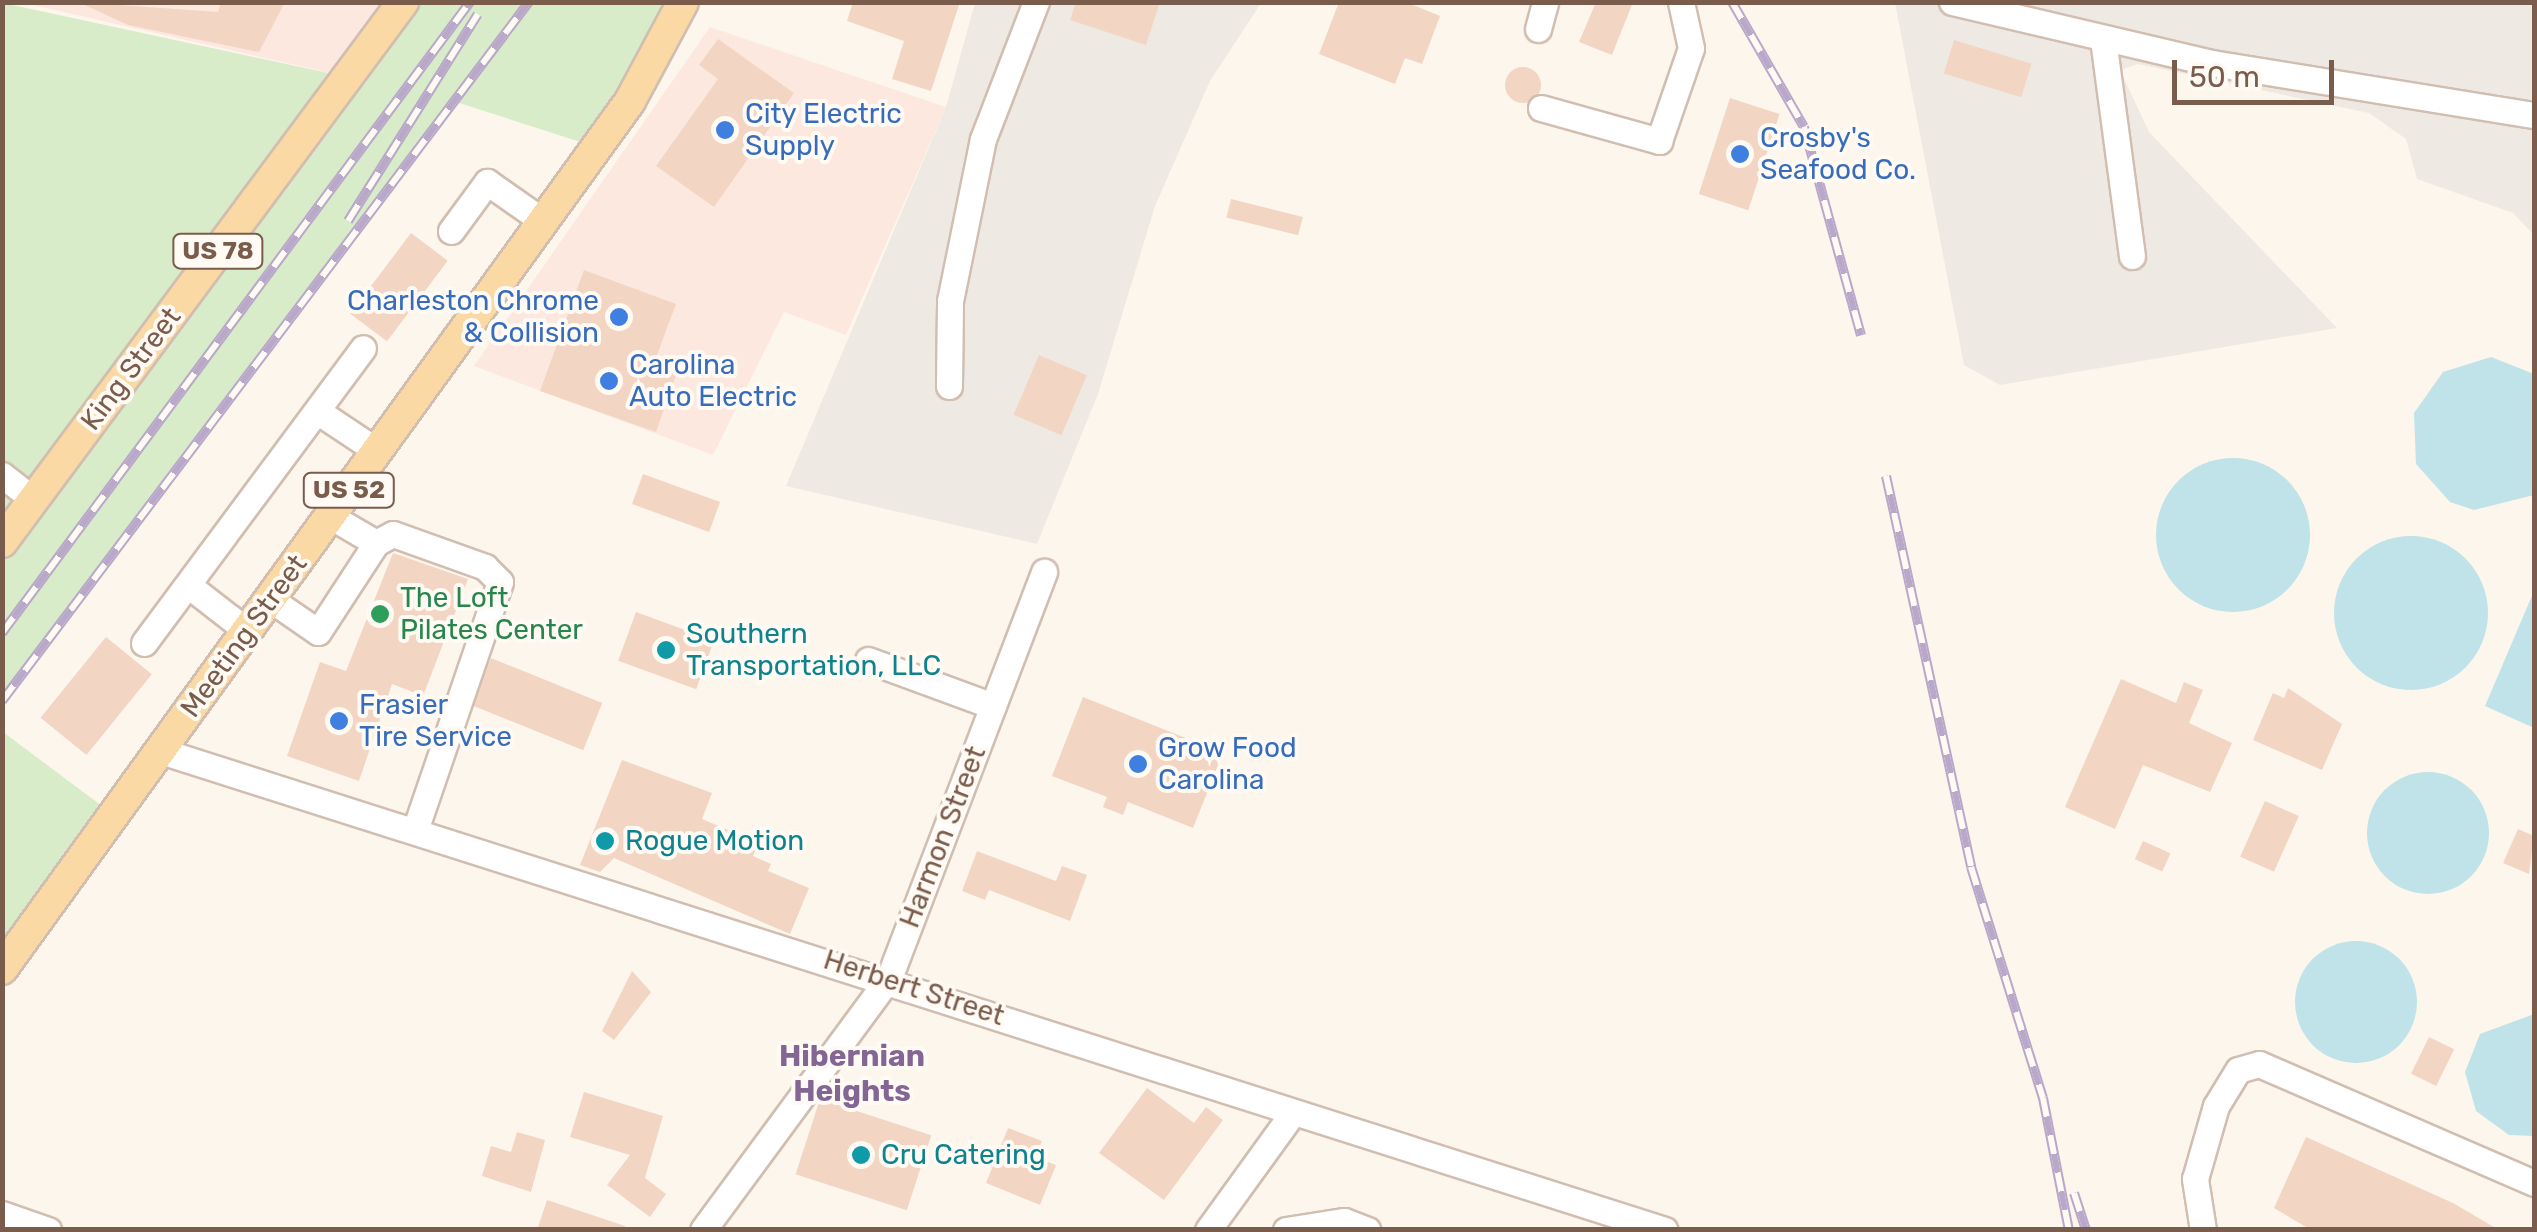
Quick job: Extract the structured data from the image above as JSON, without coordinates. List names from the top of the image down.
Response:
{
  "streets": {
    "main road": [
      "US 78",
      "King Street",
      "US 52",
      "Meeting Street"
    ],
    "street": ["Harmon Street", "Herbert Street"]
  },
  "crossings": [
    ["Meeting Street", "Herbert Street"],
    ["Harmon Street", "Herbert Street"]
  ],
  "districts": ["Hibernian Heights"],
  "places": [
    "City Electric Supply",
    "Crosby's Seafood Co.",
    "Charleston Chrome & Collision",
    "Carolina Auto Electric",
    "The Loft Pilates Center",
    "Southern Transportation, LLC",
    "Frasier Tire Service",
    "Grow Food Carolina",
    "Rogue Motion",
    "Cru Catering"
  ],
  "scale_bar": "50 m"
}
